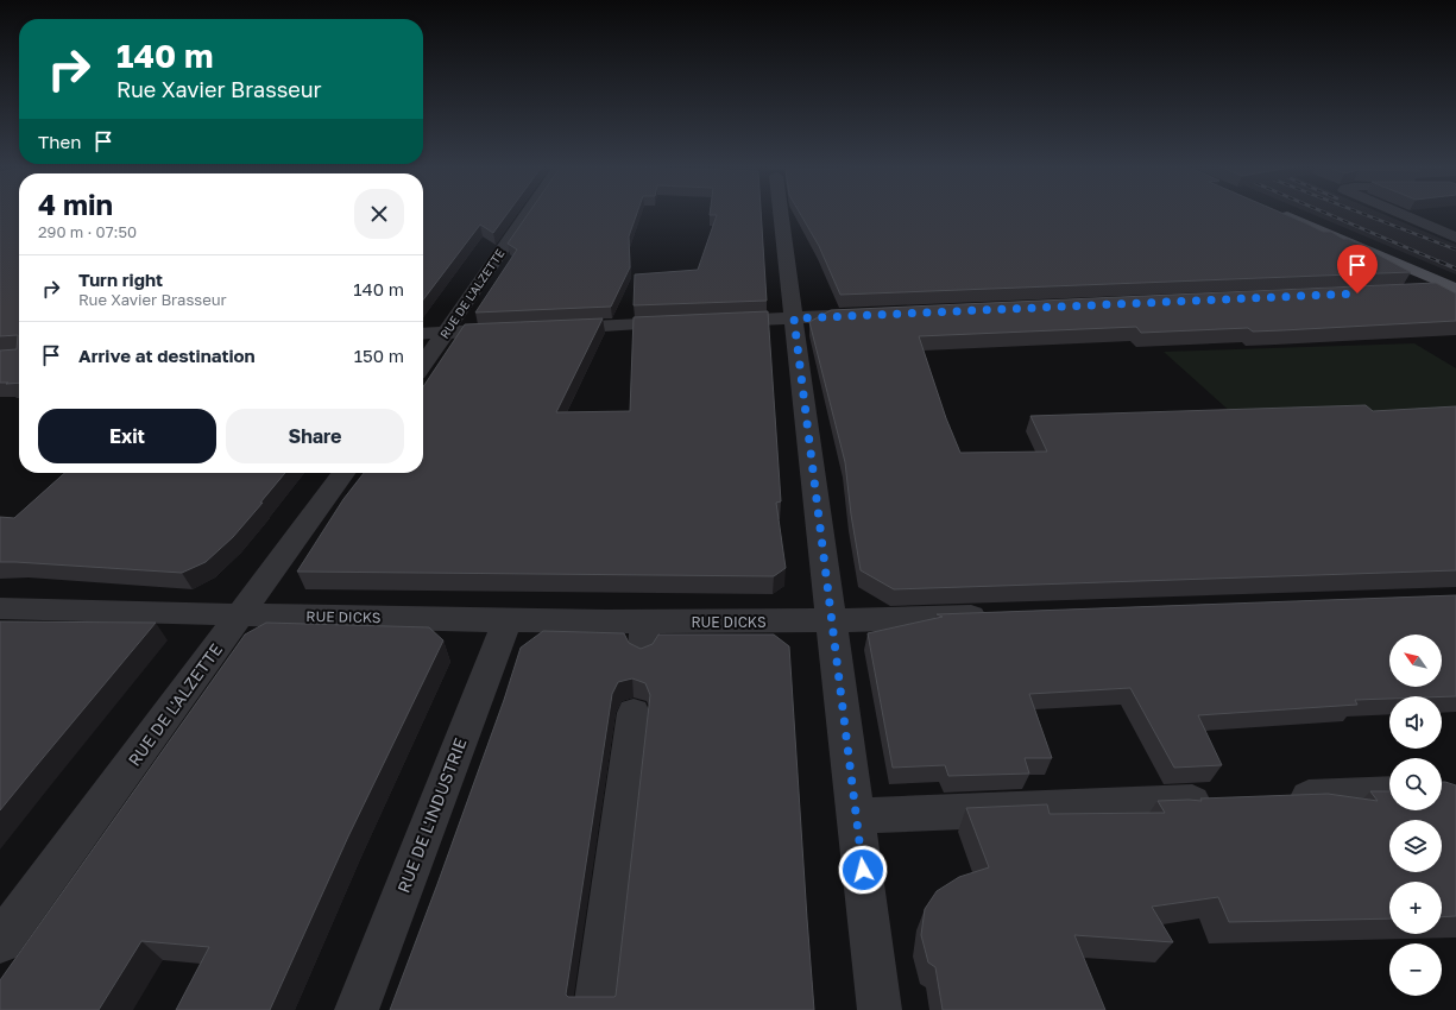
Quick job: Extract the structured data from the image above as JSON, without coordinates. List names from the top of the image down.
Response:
{
  "streets": {
    "street": ["RUE DE L'ALZETTE", "RUE DICKS", "RUE DE L'INDUSTRIE"]
  },
  "crossings": [
    ["RUE DE L'ALZETTE", "RUE DICKS"],
    ["RUE DICKS", "RUE DE L'INDUSTRIE"]
  ],
  "north": "top left",
  "page": {
    "turn": ["140 m", "Rue Xavier Brasseur"],
    "then": "Then",
    "heading": ["4 min", "290 m · 07:50"],
    "list": [
      {
        "name": "Turn right",
        "note": "Rue Xavier Brasseur",
        "value": "140 m"
      },
      {
        "name": "Arrive at destination",
        "value": "150 m"
      }
    ],
    "buttons": ["Exit", "Share"],
    "map_buttons": ["+", "−"]
  }
}
